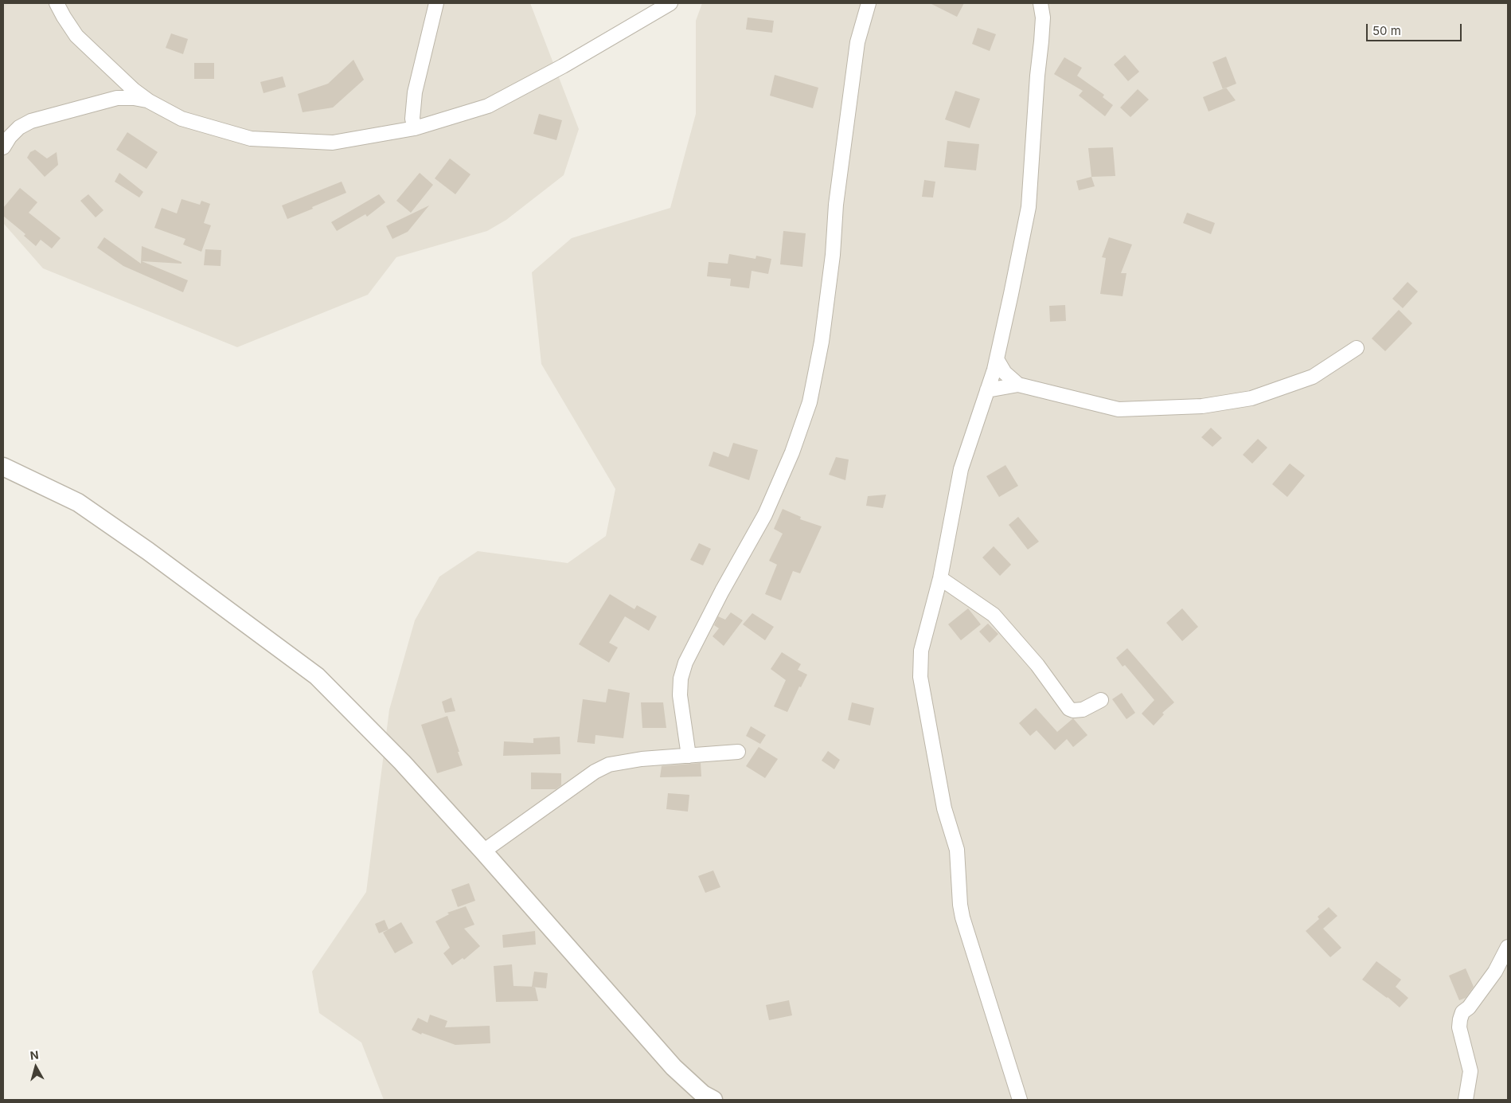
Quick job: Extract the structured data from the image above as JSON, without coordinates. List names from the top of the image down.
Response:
{
  "scale_bar": "50 m",
  "north": "top"
}
